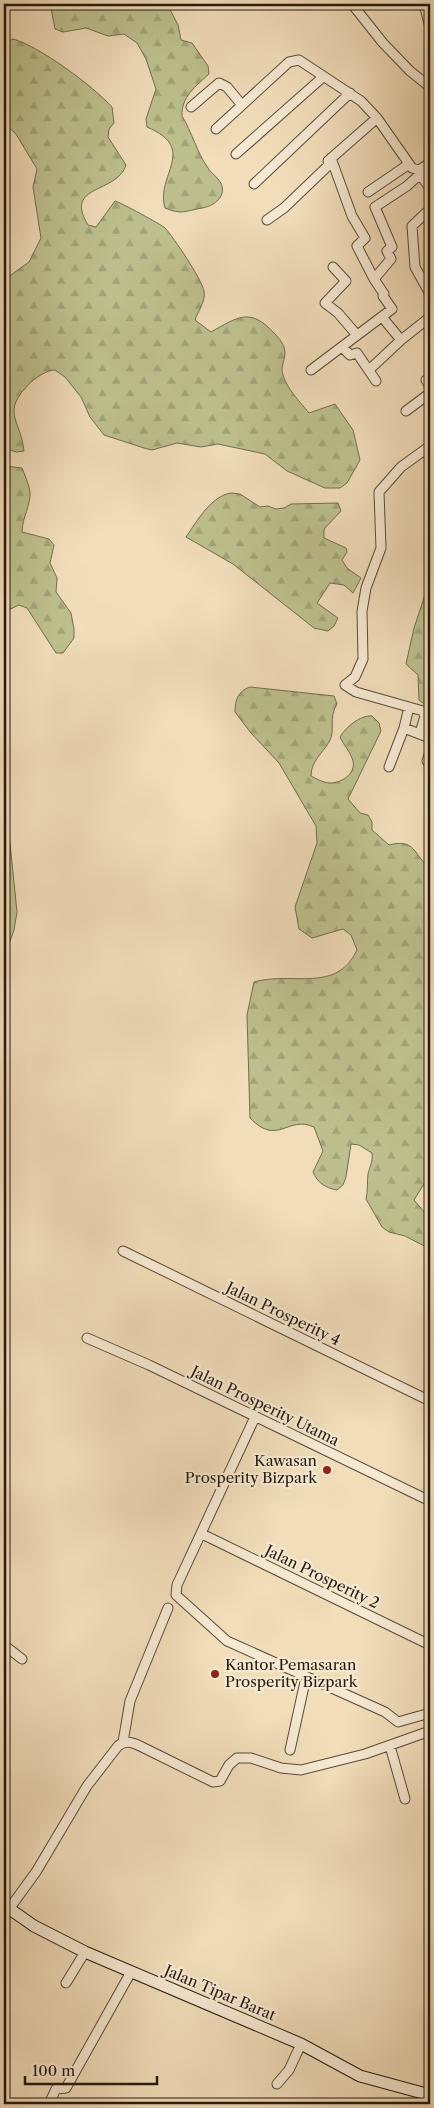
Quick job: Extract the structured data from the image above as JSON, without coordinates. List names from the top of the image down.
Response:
{
  "streets": {
    "street": [
      "Jalan Prosperity 4",
      "Jalan Prosperity Utama",
      "Jalan Prosperity 2",
      "Jalan Tipar Barat"
    ]
  },
  "places": ["Kawasan Prosperity Bizpark", "Kantor Pemasaran Prosperity Bizpark"],
  "scale_bar": "100 m"
}
